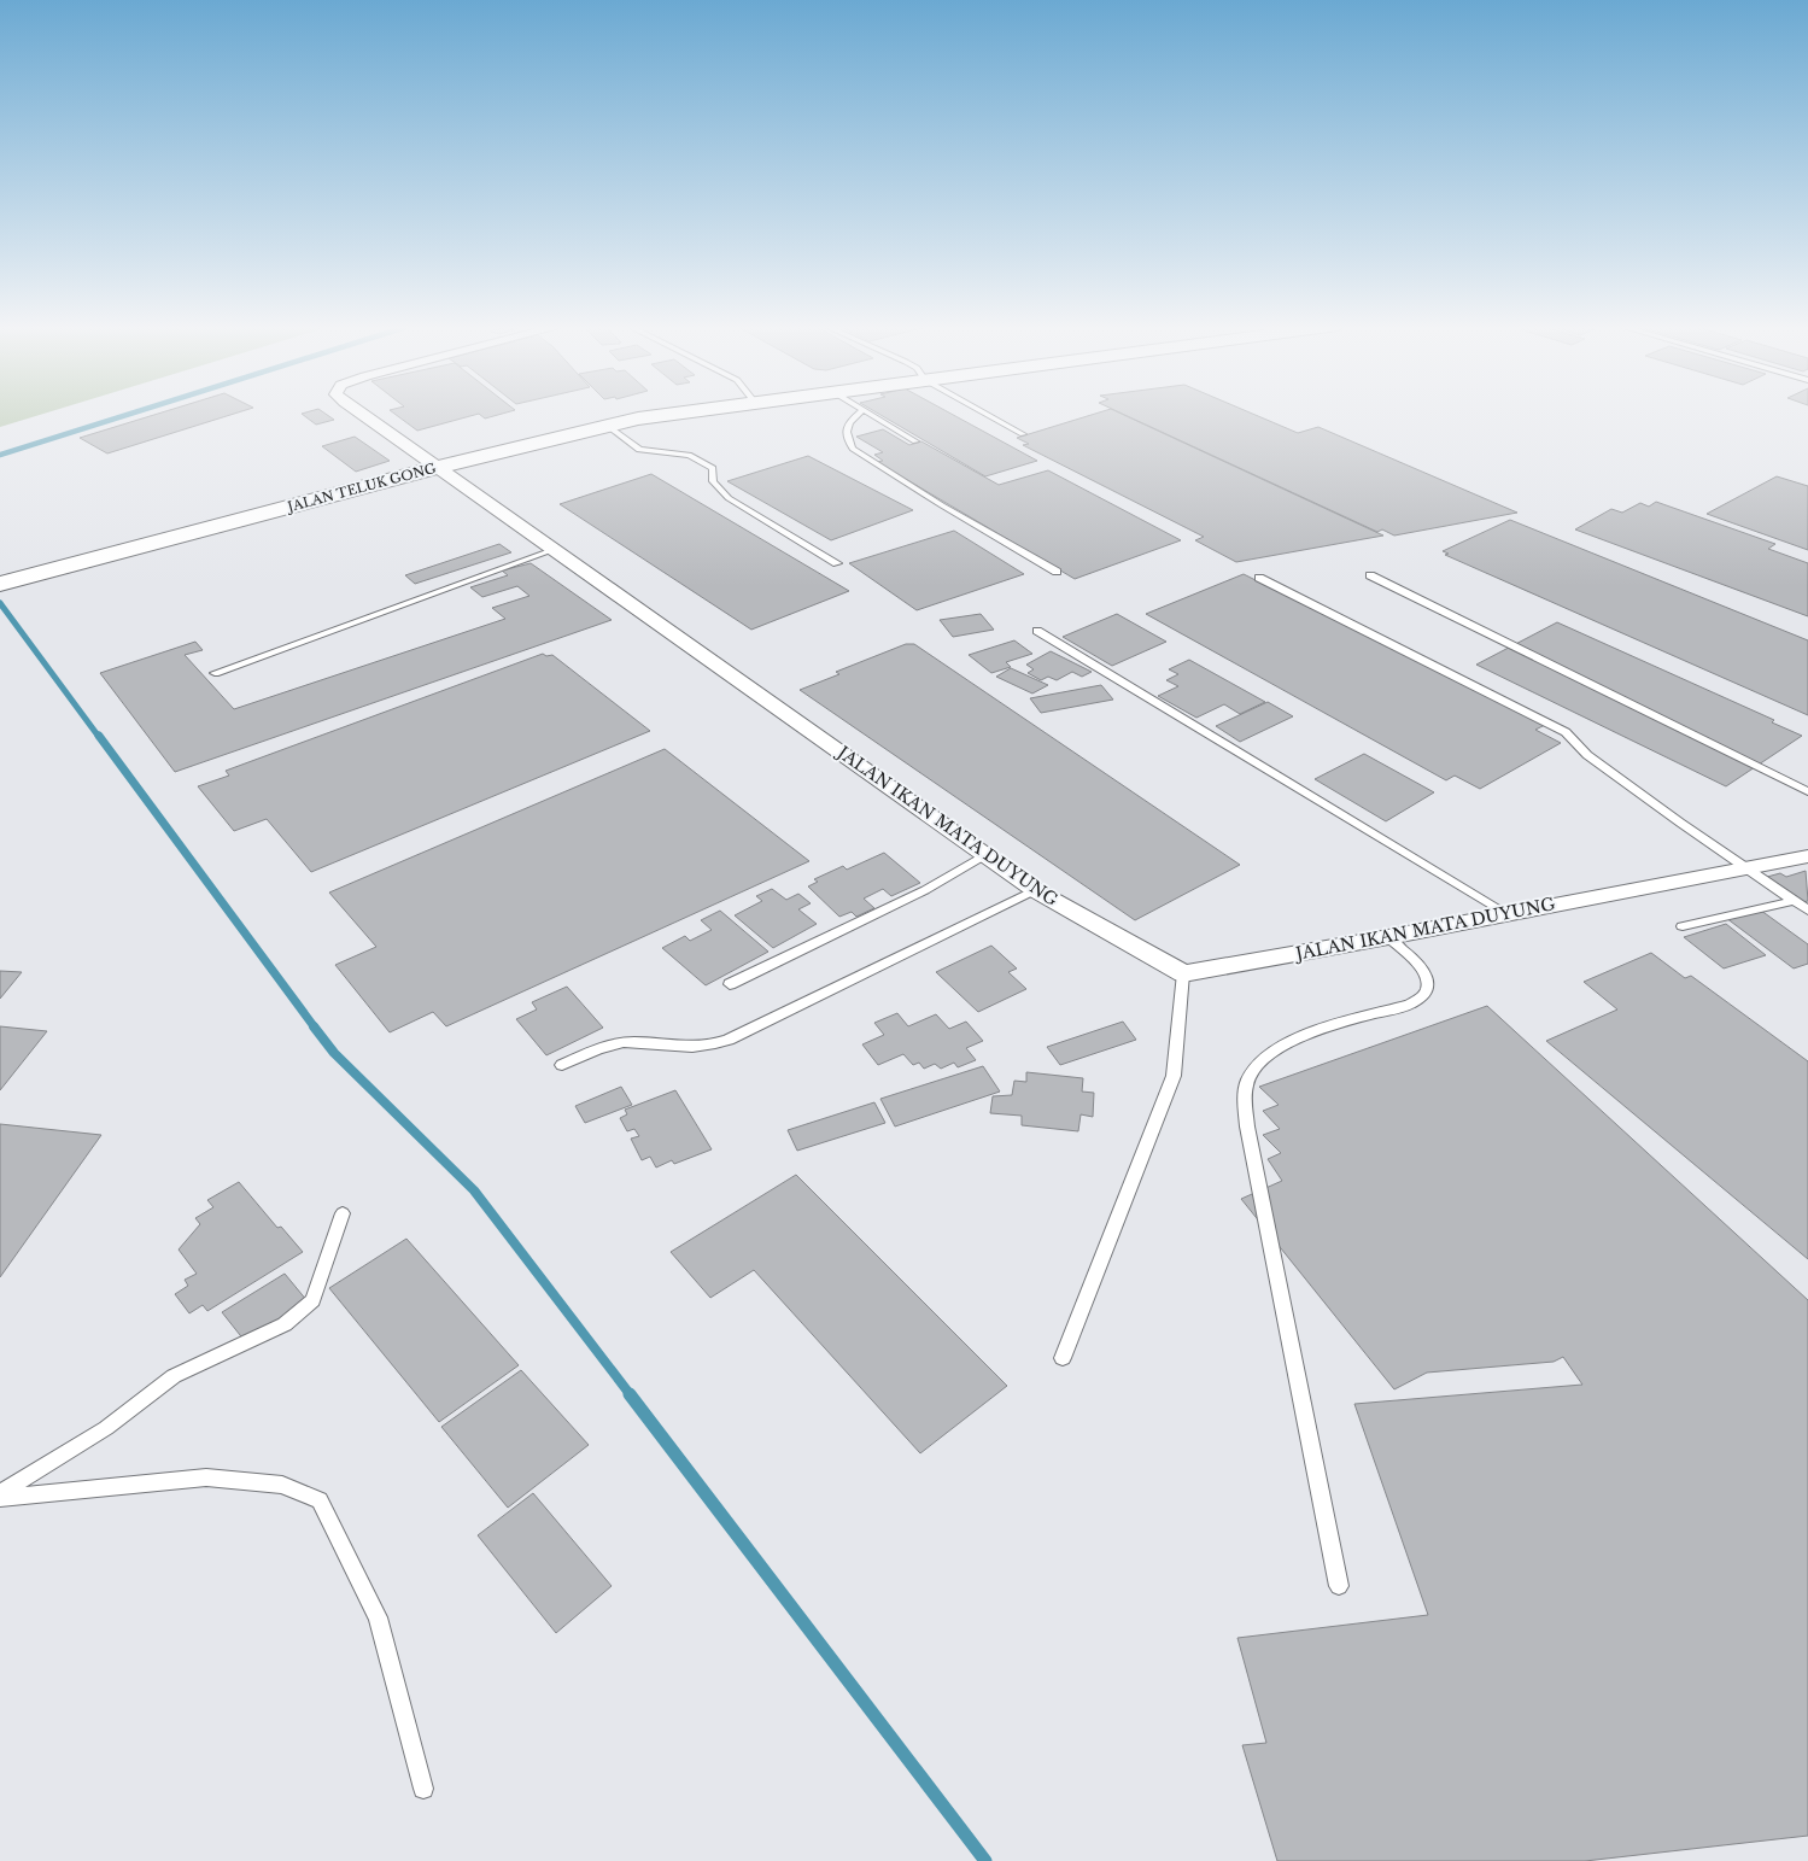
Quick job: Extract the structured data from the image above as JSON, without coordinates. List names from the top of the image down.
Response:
{
  "streets": {
    "street": ["JALAN TELUK GONG", "JALAN IKAN MATA DUYUNG"]
  },
  "crossings": [
    ["JALAN TELUK GONG", "JALAN IKAN MATA DUYUNG"]
  ]
}
